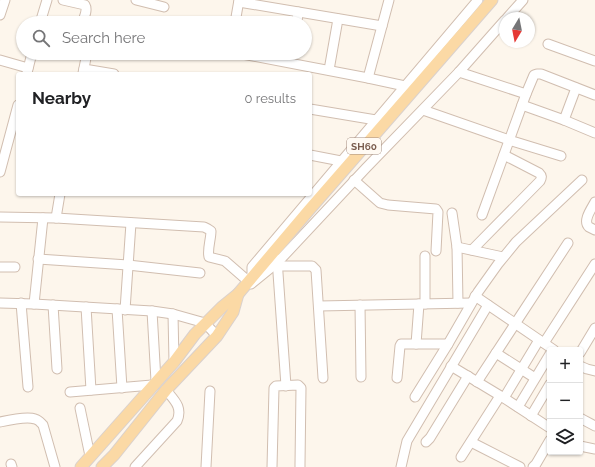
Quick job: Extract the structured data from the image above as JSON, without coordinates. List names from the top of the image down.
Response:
{
  "streets": {
    "main road": ["SH60"]
  },
  "north": "bottom",
  "page": {
    "search": "Search here",
    "heading": ["Nearby", "0 results"],
    "map_buttons": ["+", "−"]
  }
}
